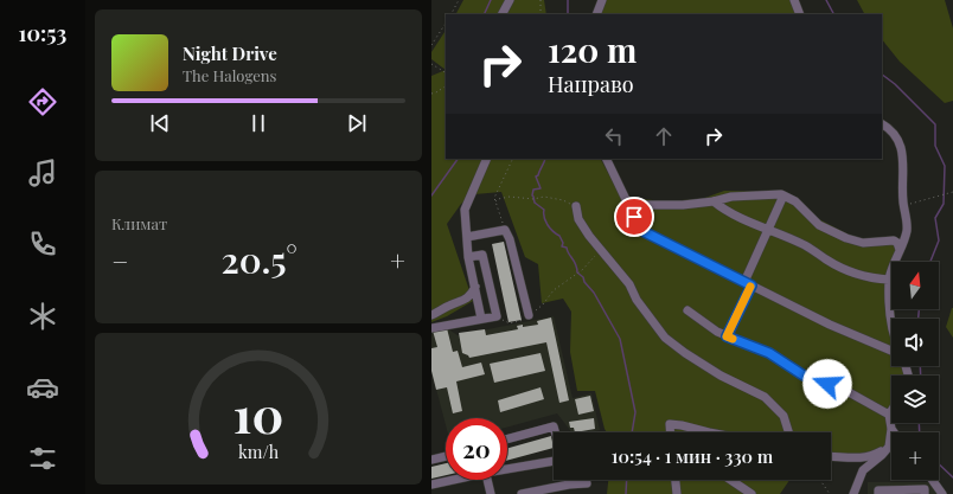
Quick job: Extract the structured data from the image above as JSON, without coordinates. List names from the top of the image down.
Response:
{
  "north": "top",
  "page": {
    "tabs": "10:53",
    "turn": ["120 m", "Направо"],
    "song": ["Night Drive", "The Halogens"],
    "tile": "Климат",
    "heat": ["−", "20.5°", "+"],
    "map_buttons": "+",
    "limit": "20",
    "trip": "10:54 · 1 мин · 330 m",
    "gauge": ["10", "km/h"]
  }
}
